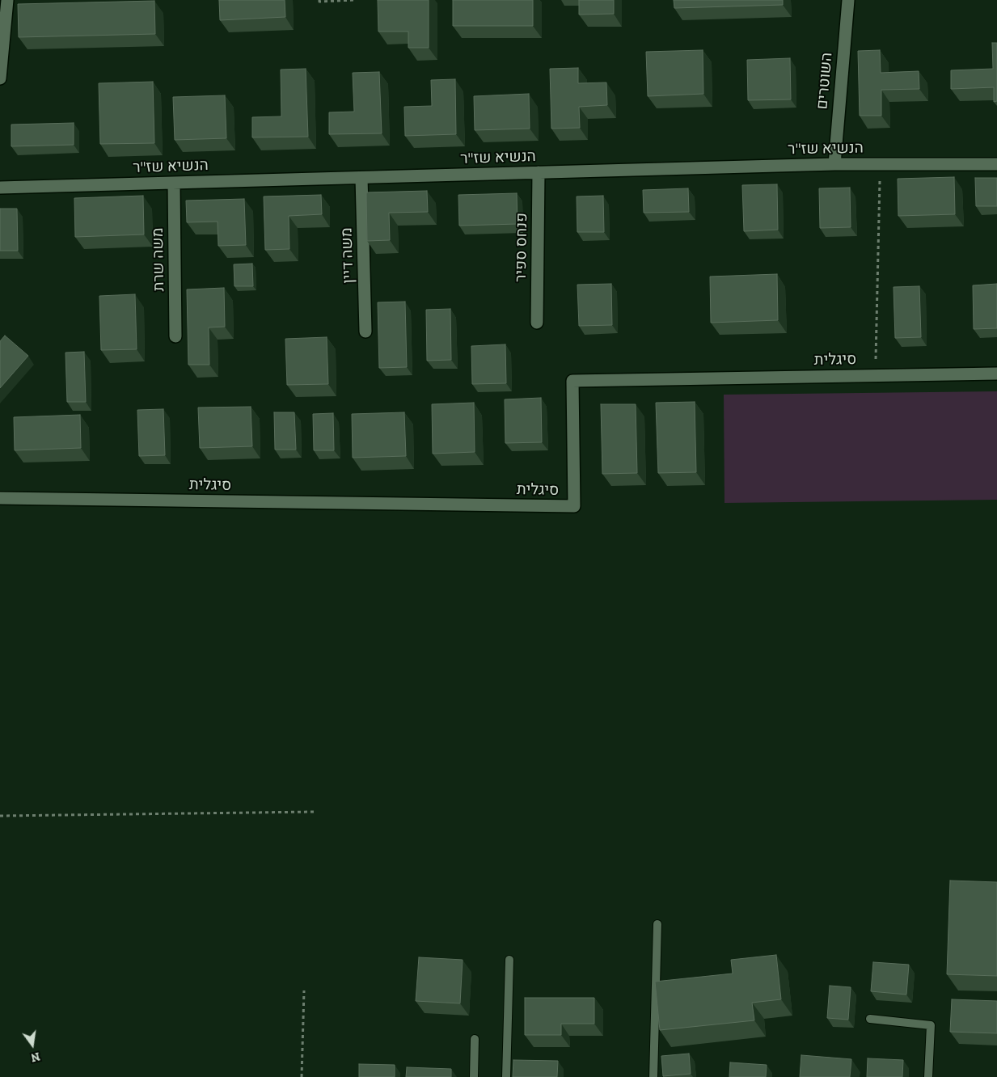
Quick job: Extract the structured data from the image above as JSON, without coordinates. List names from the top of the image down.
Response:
{
  "streets": {
    "street": [
      "השוטרים",
      "הנשיא שז\"ר",
      "פנחס ספיר",
      "משה דיין",
      "משה שרת",
      "סיגלית"
    ]
  },
  "crossings": [
    ["השוטרים", "הנשיא שז\"ר"],
    ["הנשיא שז\"ר", "פנחס ספיר"],
    ["הנשיא שז\"ר", "משה דיין"],
    ["הנשיא שז\"ר", "משה שרת"]
  ],
  "north": "bottom"
}
